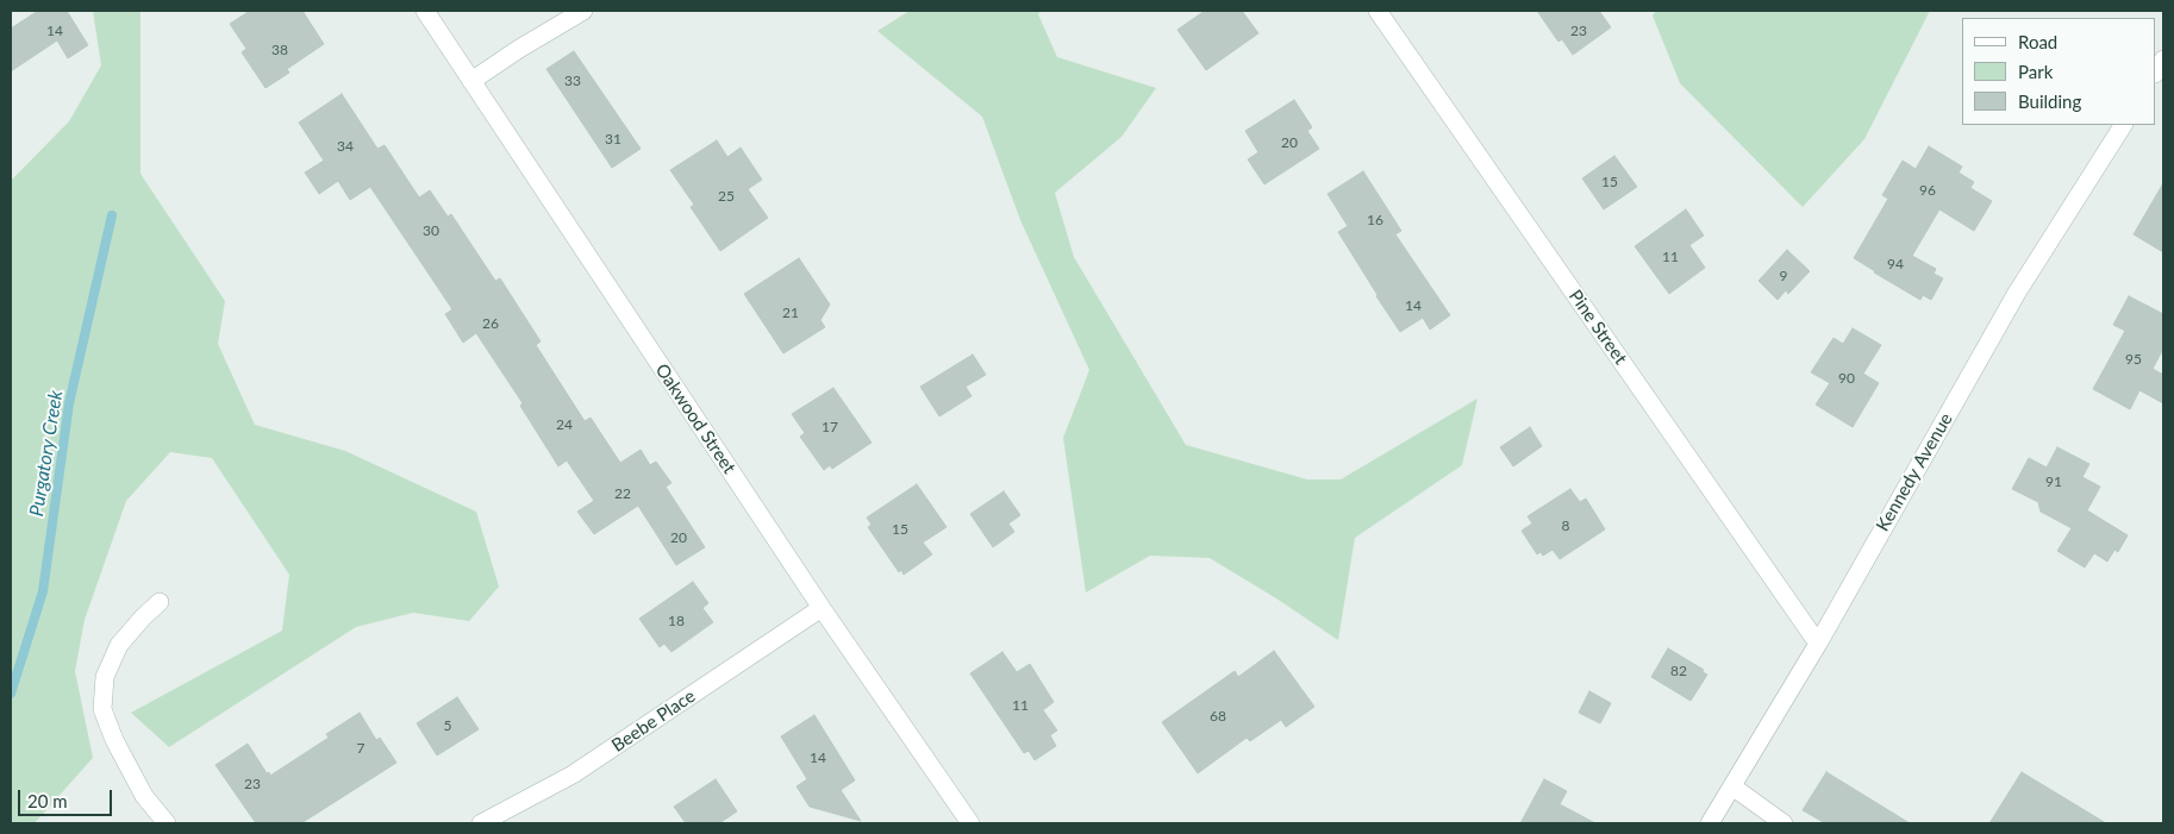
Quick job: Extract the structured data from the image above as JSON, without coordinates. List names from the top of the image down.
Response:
{
  "streets": {
    "street": [
      "Pine Street",
      "Oakwood Street",
      "Kennedy Avenue",
      "Beebe Place"
    ]
  },
  "crossings": [
    ["Pine Street", "Kennedy Avenue"],
    ["Oakwood Street", "Beebe Place"]
  ],
  "water": ["Purgatory Creek"],
  "house_numbers": [
    "14",
    "23",
    "38",
    "33",
    "31",
    "20",
    "34",
    "15",
    "96",
    "25",
    "16",
    "30",
    "11",
    "94",
    "9",
    "14",
    "21",
    "26",
    "95",
    "90",
    "24",
    "17",
    "91",
    "22",
    "8",
    "15",
    "20",
    "18",
    "82",
    "11",
    "68",
    "5",
    "7",
    "14",
    "23"
  ],
  "legend": ["Road", "Park", "Building"],
  "scale_bar": "20 m"
}
